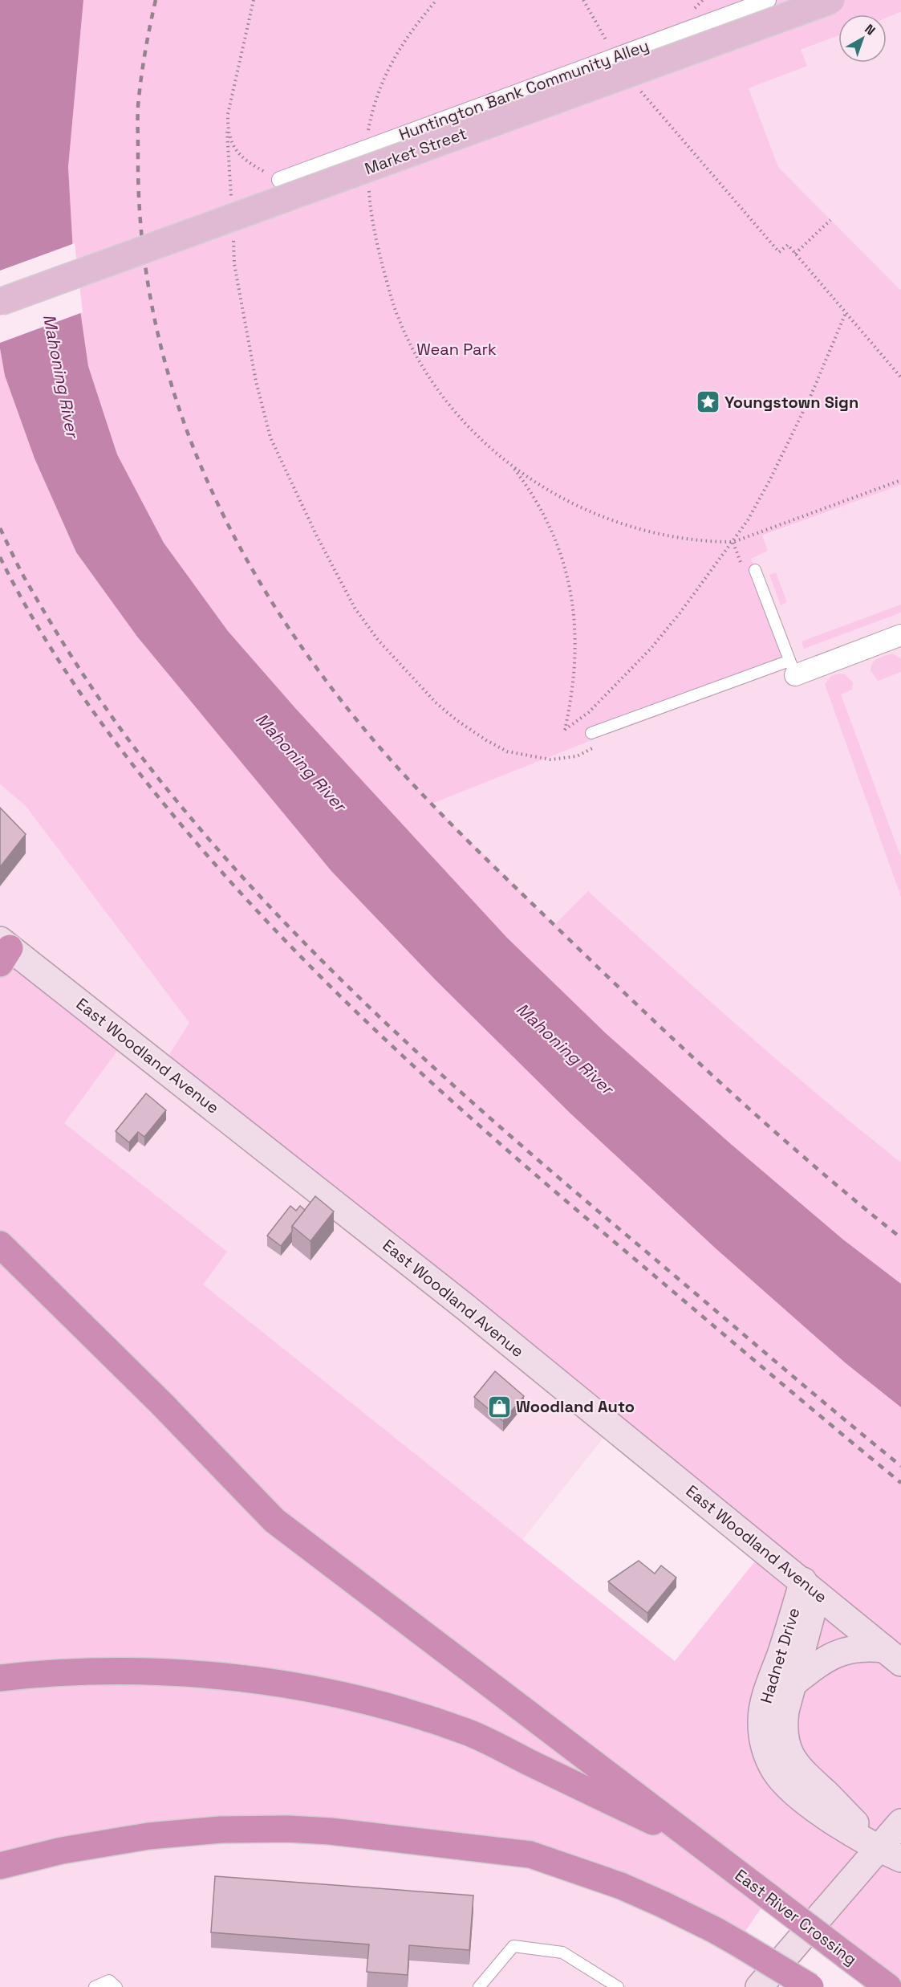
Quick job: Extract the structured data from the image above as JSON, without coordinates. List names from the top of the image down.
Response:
{
  "streets": {
    "highway": ["East River Crossing"],
    "main road": ["Market Street", "East Woodland Avenue", "Hadnet Drive"],
    "street": ["Huntington Bank Community Alley"]
  },
  "crossings": [
    ["East Woodland Avenue", "Hadnet Drive"]
  ],
  "water": ["Mahoning River"],
  "parks": ["Wean Park"],
  "places": {
    "place": ["Youngstown Sign"],
    "shop": ["Woodland Auto"]
  },
  "north": "top right"
}
